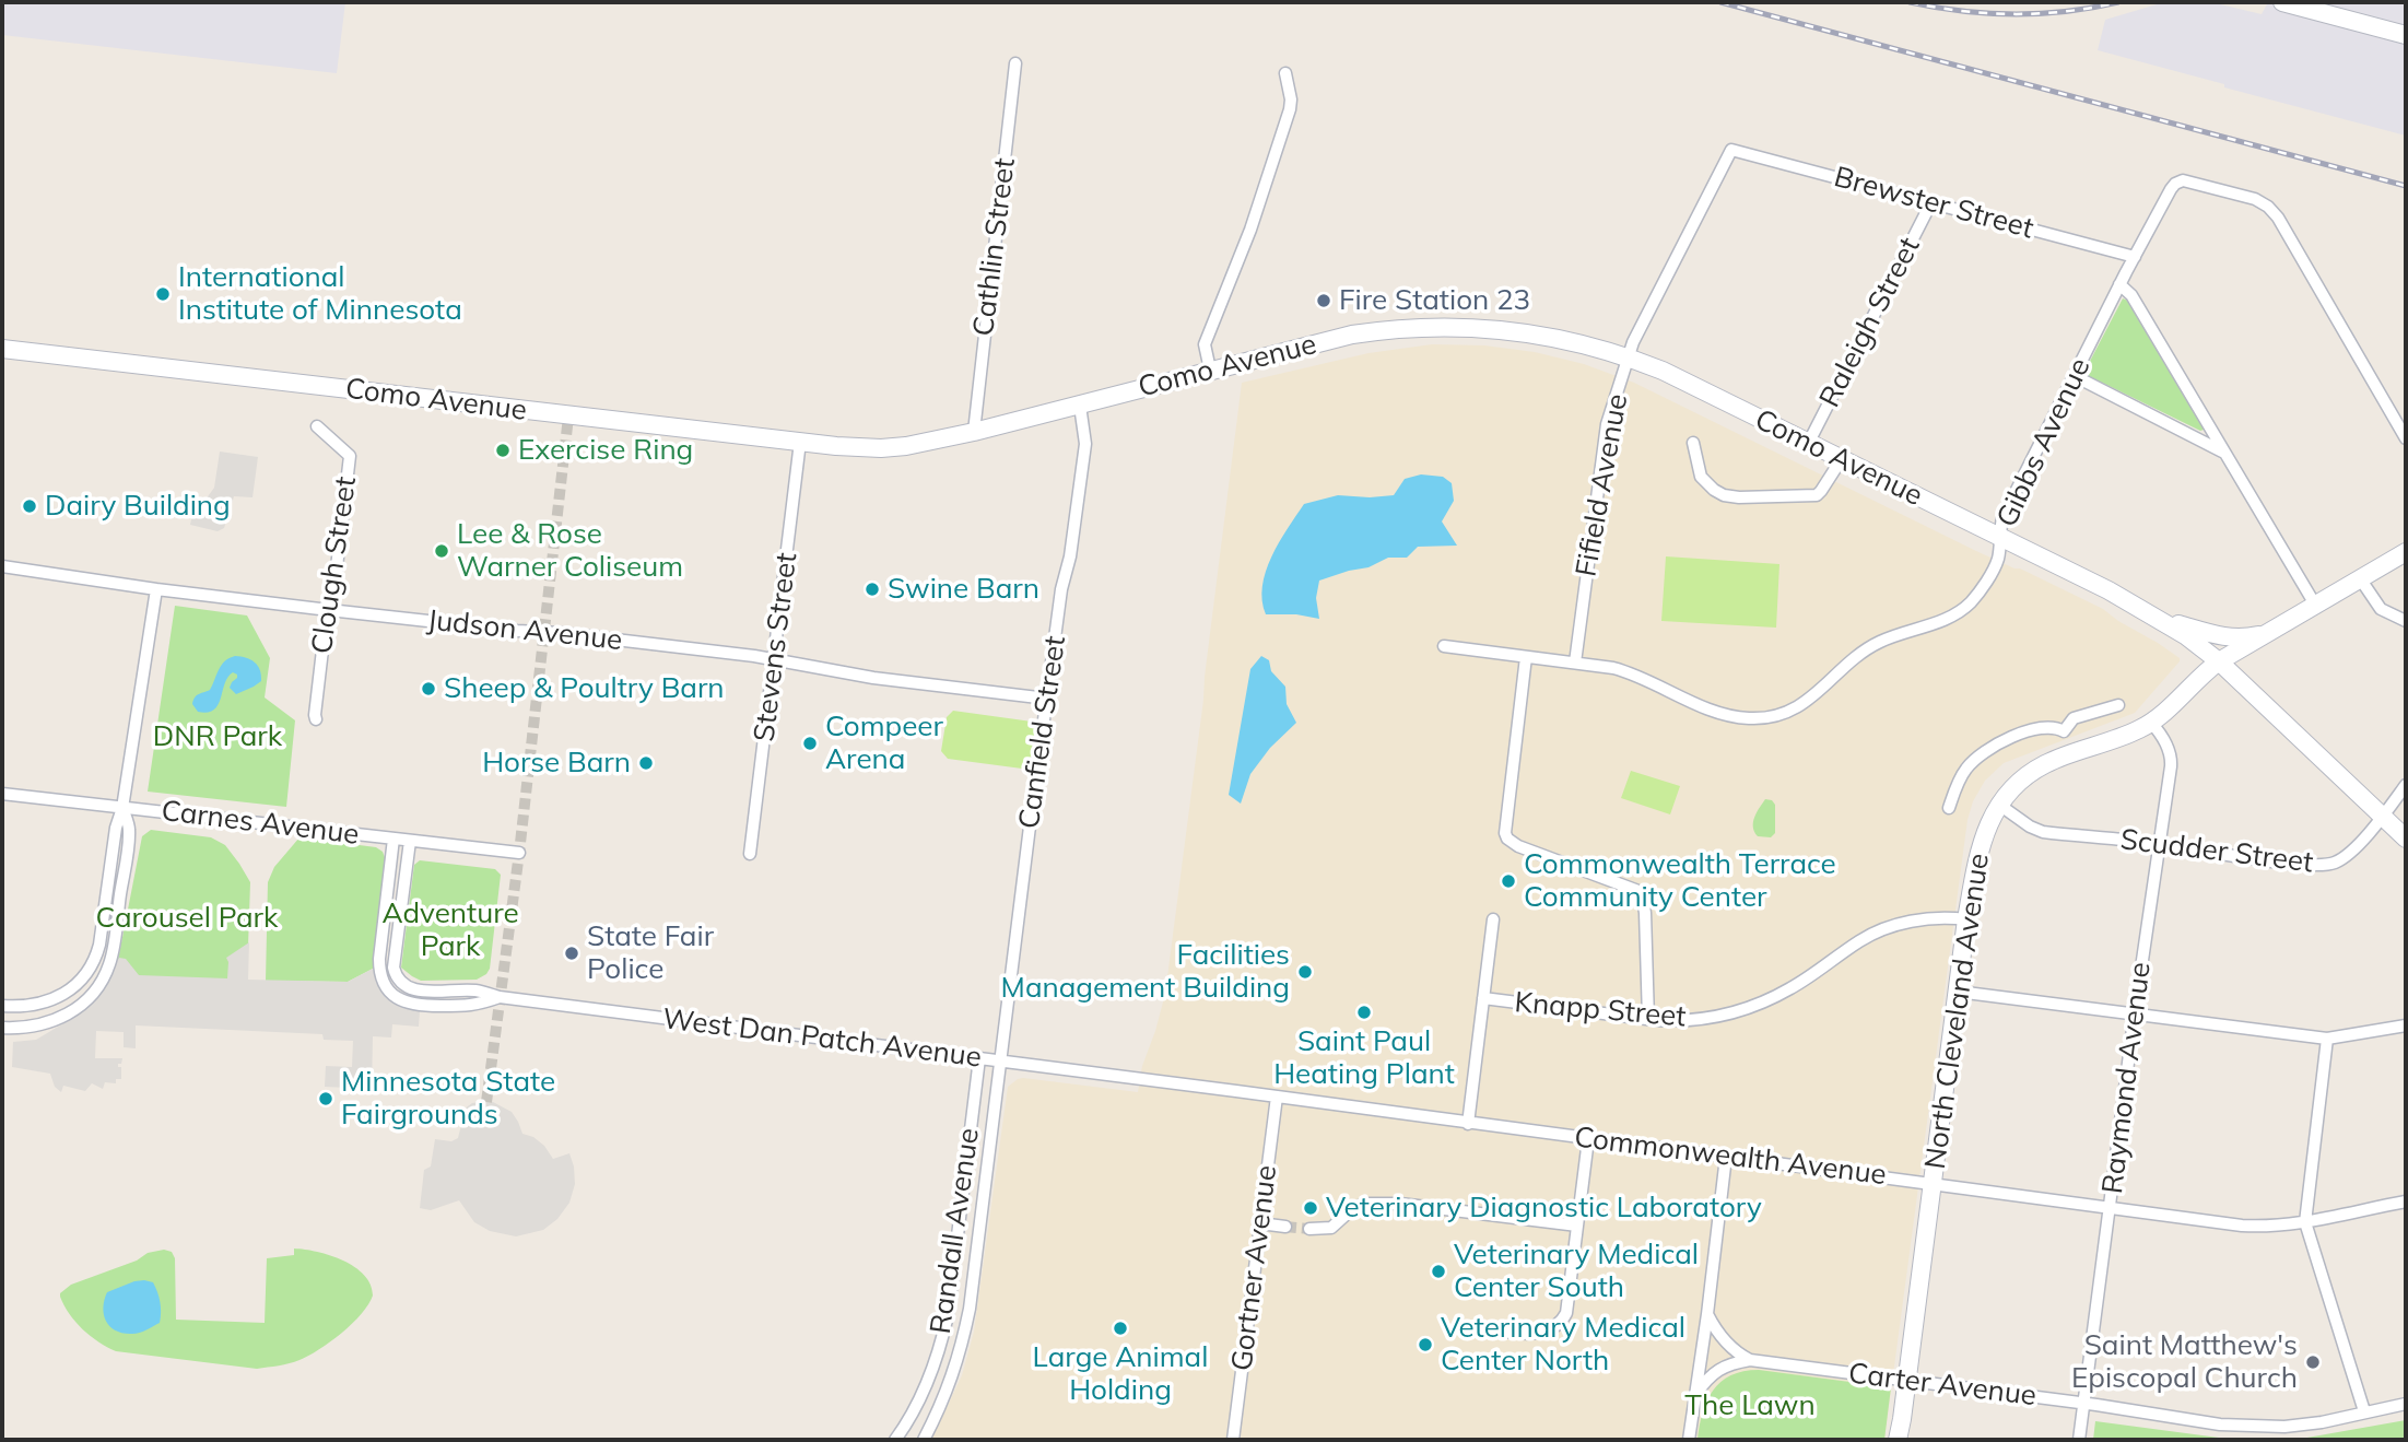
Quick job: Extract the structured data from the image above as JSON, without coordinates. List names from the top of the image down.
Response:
{
  "streets": {
    "main road": ["Como Avenue", "North Cleveland Avenue"],
    "street": [
      "Brewster Street",
      "Cathlin Street",
      "Raleigh Street",
      "Gibbs Avenue",
      "Fifield Avenue",
      "Clough Street",
      "Judson Avenue",
      "Stevens Street",
      "Canfield Street",
      "Carnes Avenue",
      "Scudder Street",
      "Knapp Street",
      "West Dan Patch Avenue",
      "Raymond Avenue",
      "Commonwealth Avenue",
      "Randall Avenue",
      "Gortner Avenue",
      "Carter Avenue"
    ]
  },
  "crossings": [
    ["Brewster Street", "Raleigh Street"],
    ["Brewster Street", "Gibbs Avenue"],
    ["Brewster Street", "Fifield Avenue"],
    ["Cathlin Street", "Como Avenue"],
    ["Raleigh Street", "Como Avenue"],
    ["Como Avenue", "Gibbs Avenue"],
    ["Como Avenue", "Fifield Avenue"],
    ["Como Avenue", "Stevens Street"],
    ["Como Avenue", "Canfield Street"],
    ["Como Avenue", "Scudder Street"],
    ["Como Avenue", "North Cleveland Avenue"],
    ["Gibbs Avenue", "Fifield Avenue"],
    ["Clough Street", "Judson Avenue"],
    ["Judson Avenue", "Stevens Street"],
    ["Judson Avenue", "Canfield Street"],
    ["Canfield Street", "West Dan Patch Avenue"],
    ["Canfield Street", "Randall Avenue"],
    ["Carnes Avenue", "West Dan Patch Avenue"],
    ["Scudder Street", "North Cleveland Avenue"],
    ["Scudder Street", "Raymond Avenue"],
    ["Knapp Street", "North Cleveland Avenue"],
    ["North Cleveland Avenue", "Raymond Avenue"],
    ["North Cleveland Avenue", "Commonwealth Avenue"],
    ["North Cleveland Avenue", "Carter Avenue"],
    ["West Dan Patch Avenue", "Commonwealth Avenue"],
    ["West Dan Patch Avenue", "Randall Avenue"],
    ["Raymond Avenue", "Commonwealth Avenue"],
    ["Raymond Avenue", "Carter Avenue"],
    ["Commonwealth Avenue", "Gortner Avenue"]
  ],
  "parks": [
    "DNR Park",
    "Adventure Park",
    "Carousel Park",
    "The Lawn"
  ],
  "places": [
    "International Institute of Minnesota",
    "Fire Station 23",
    "Exercise Ring",
    "Dairy Building",
    "Lee & Rose Warner Coliseum",
    "Swine Barn",
    "Sheep & Poultry Barn",
    "Compeer Arena",
    "Horse Barn",
    "Commonwealth Terrace Community Center",
    "State Fair Police",
    "Facilities Management Building",
    "Saint Paul Heating Plant",
    "Minnesota State Fairgrounds",
    "Veterinary Diagnostic Laboratory",
    "Veterinary Medical Center South",
    "Large Animal Holding",
    "Veterinary Medical Center North",
    "Saint Matthew's Episcopal Church"
  ]
}
